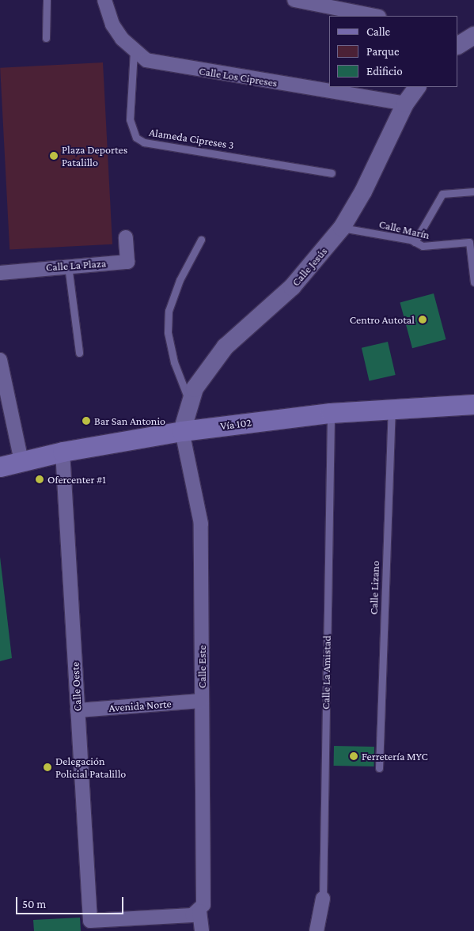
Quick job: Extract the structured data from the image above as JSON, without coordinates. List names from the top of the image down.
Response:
{
  "streets": {
    "main road": ["Vía 102"],
    "street": [
      "Calle Los Cipreses",
      "Calle La Plaza",
      "Calle Jesús",
      "Calle Este",
      "Calle La Amistad",
      "Calle Oeste",
      "Avenida Norte"
    ],
    "lane": ["Alameda Cipreses 3", "Calle Marín", "Calle Lizano"]
  },
  "crossings": [
    ["Calle Los Cipreses", "Alameda Cipreses 3"],
    ["Calle Los Cipreses", "Calle Jesús"],
    ["Calle Marín", "Calle Jesús"],
    ["Calle Jesús", "Vía 102"],
    ["Calle Jesús", "Calle Este"],
    ["Vía 102", "Calle Lizano"],
    ["Vía 102", "Calle Este"],
    ["Vía 102", "Calle La Amistad"],
    ["Vía 102", "Calle Oeste"],
    ["Calle Este", "Calle Oeste"],
    ["Calle Este", "Avenida Norte"],
    ["Calle Oeste", "Avenida Norte"]
  ],
  "places": [
    "Plaza Deportes Patalillo",
    "Centro Autotal",
    "Bar San Antonio",
    "Ofercenter #1",
    "Ferretería MYC",
    "Delegación Policial Patalillo"
  ],
  "legend": ["Calle", "Parque", "Edificio"],
  "scale_bar": "50 m"
}
